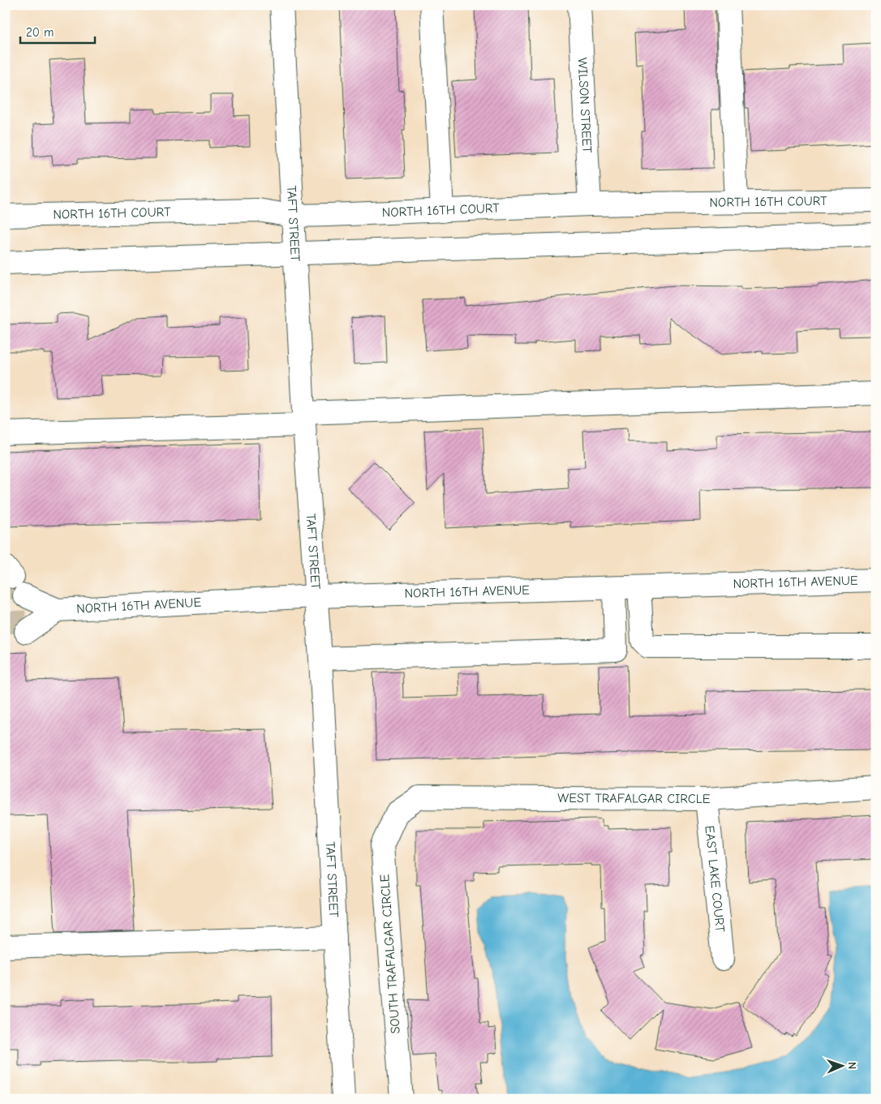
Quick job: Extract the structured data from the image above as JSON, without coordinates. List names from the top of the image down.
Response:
{
  "streets": {
    "street": [
      "WILSON STREET",
      "NORTH 16TH COURT",
      "TAFT STREET",
      "NORTH 16TH AVENUE",
      "WEST TRAFALGAR CIRCLE",
      "EAST LAKE COURT",
      "SOUTH TRAFALGAR CIRCLE"
    ]
  },
  "crossings": [
    ["WILSON STREET", "NORTH 16TH COURT"],
    ["NORTH 16TH COURT", "TAFT STREET"],
    ["TAFT STREET", "NORTH 16TH AVENUE"],
    ["WEST TRAFALGAR CIRCLE", "EAST LAKE COURT"],
    ["WEST TRAFALGAR CIRCLE", "SOUTH TRAFALGAR CIRCLE"]
  ],
  "scale_bar": "20 m",
  "north": "right"
}
